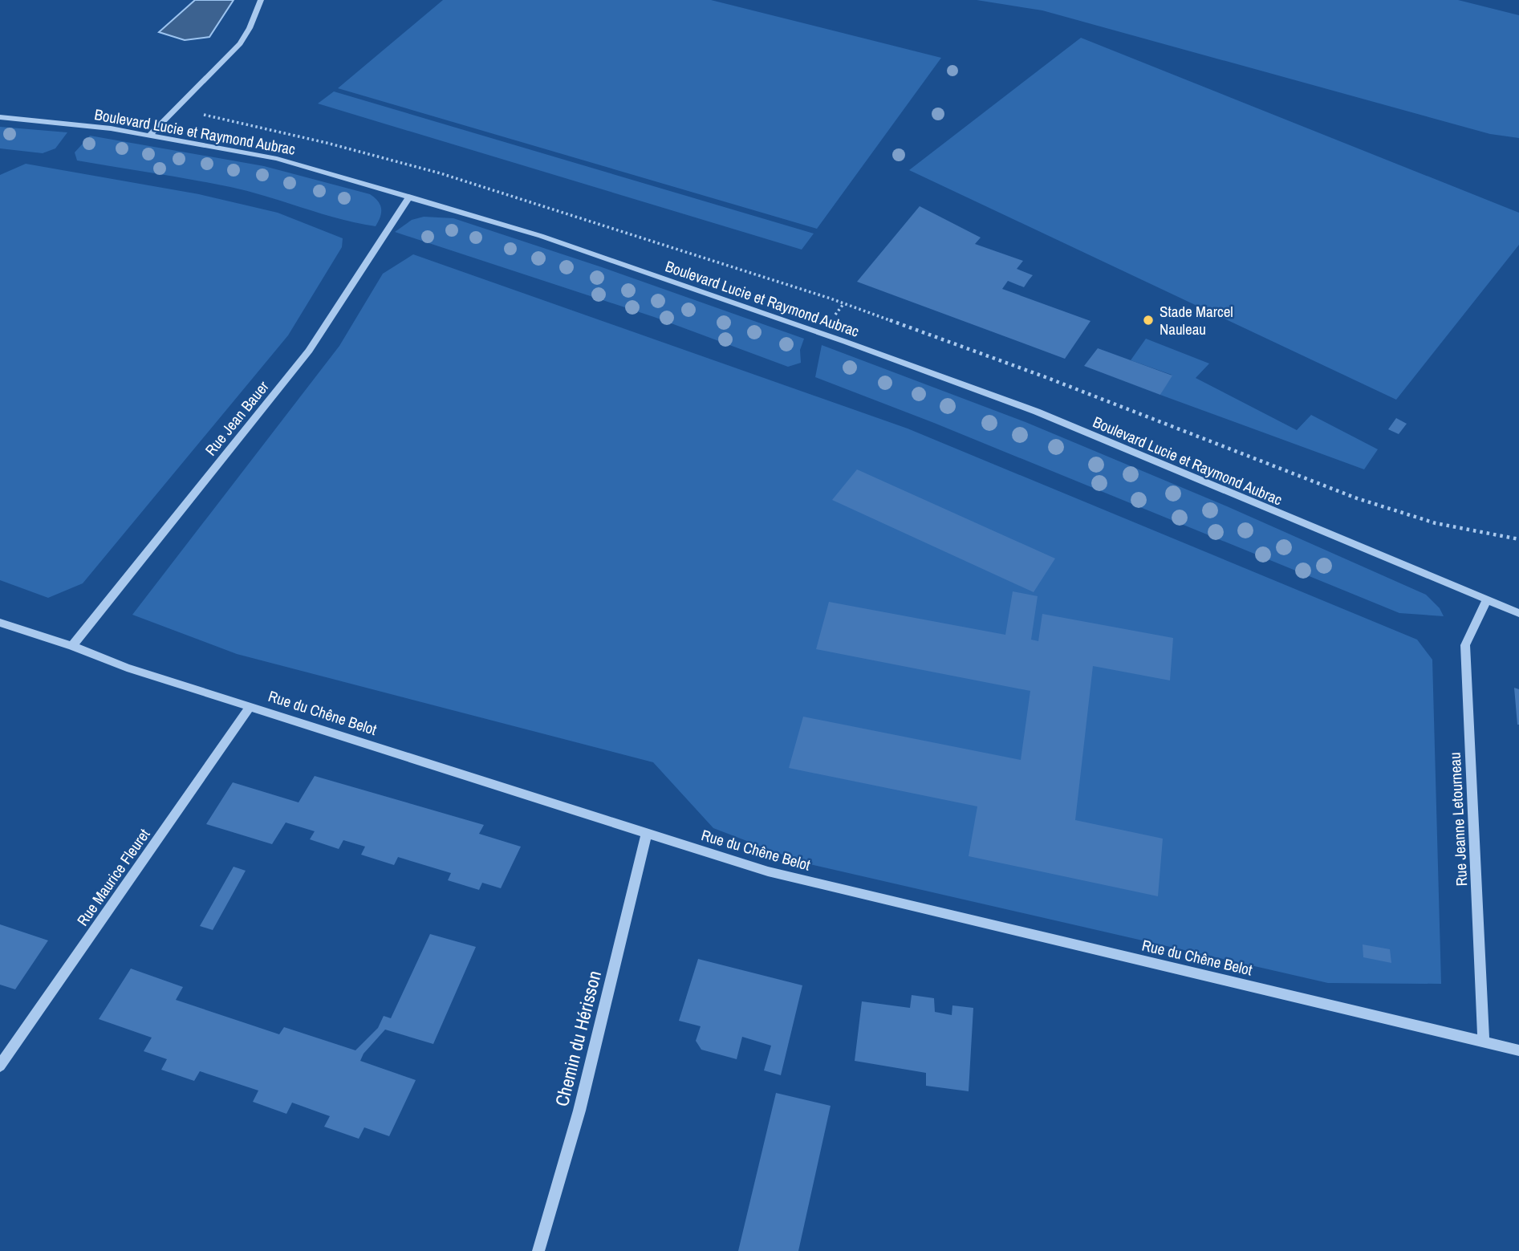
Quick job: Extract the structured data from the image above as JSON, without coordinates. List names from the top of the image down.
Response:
{
  "streets": {
    "street": [
      "Boulevard Lucie et Raymond Aubrac",
      "Rue Jean Bauer",
      "Rue du Chêne Belot",
      "Rue Jeanne Letourneau",
      "Rue Maurice Fleuret"
    ],
    "lane": ["Chemin du Hérisson"]
  },
  "crossings": [
    ["Boulevard Lucie et Raymond Aubrac", "Rue Jean Bauer"],
    ["Boulevard Lucie et Raymond Aubrac", "Rue Jeanne Letourneau"],
    ["Rue Jean Bauer", "Rue du Chêne Belot"],
    ["Rue du Chêne Belot", "Rue Jeanne Letourneau"],
    ["Rue du Chêne Belot", "Rue Maurice Fleuret"],
    ["Rue du Chêne Belot", "Chemin du Hérisson"]
  ],
  "places": ["Stade Marcel Nauleau"]
}
